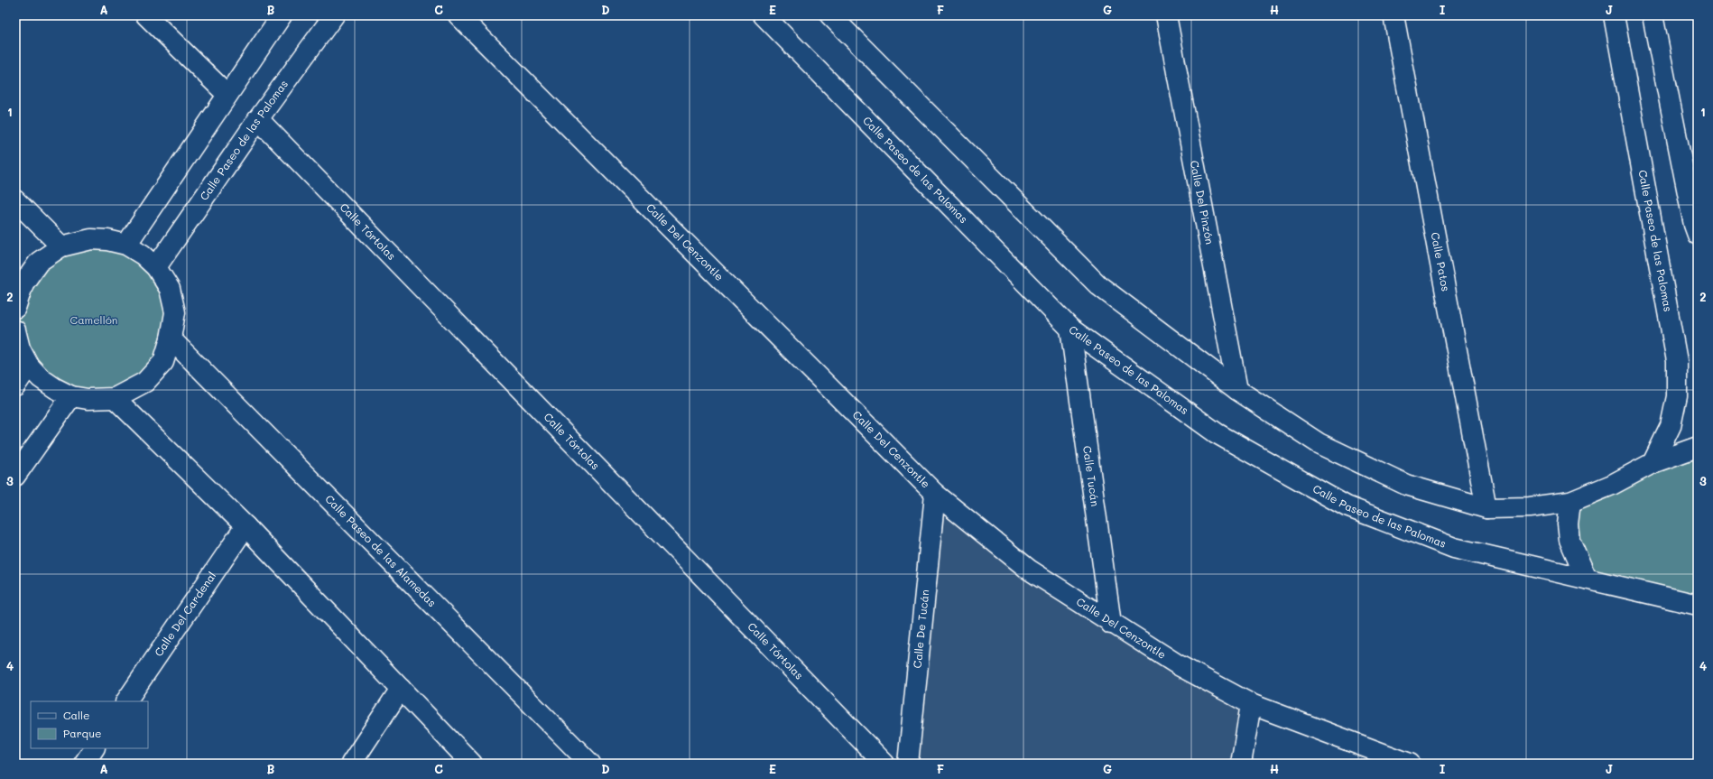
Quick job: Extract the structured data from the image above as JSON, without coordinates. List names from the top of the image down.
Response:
{
  "streets": {
    "street": [
      "Calle Paseo de las Palomas",
      "Calle Del Pinzón",
      "Calle Tórtolas",
      "Calle Del Cenzontle",
      "Calle Patos",
      "Calle Tucán",
      "Calle Paseo de las Alamedas",
      "Calle Del Cardenal",
      "Calle De Tucán"
    ]
  },
  "crossings": [
    ["Calle Paseo de las Palomas", "Calle Tórtolas"],
    ["Calle Paseo de las Palomas", "Calle Tucán"],
    ["Calle Del Cenzontle", "Calle Tucán"],
    ["Calle Del Cenzontle", "Calle De Tucán"]
  ],
  "parks": ["Camellón"],
  "legend": ["Calle", "Parque"],
  "grid": {
    "columns": [
      "A",
      "B",
      "C",
      "D",
      "E",
      "F",
      "G",
      "H",
      "I",
      "J"
    ],
    "rows": [
      "1",
      "2",
      "3",
      "4"
    ]
  }
}
